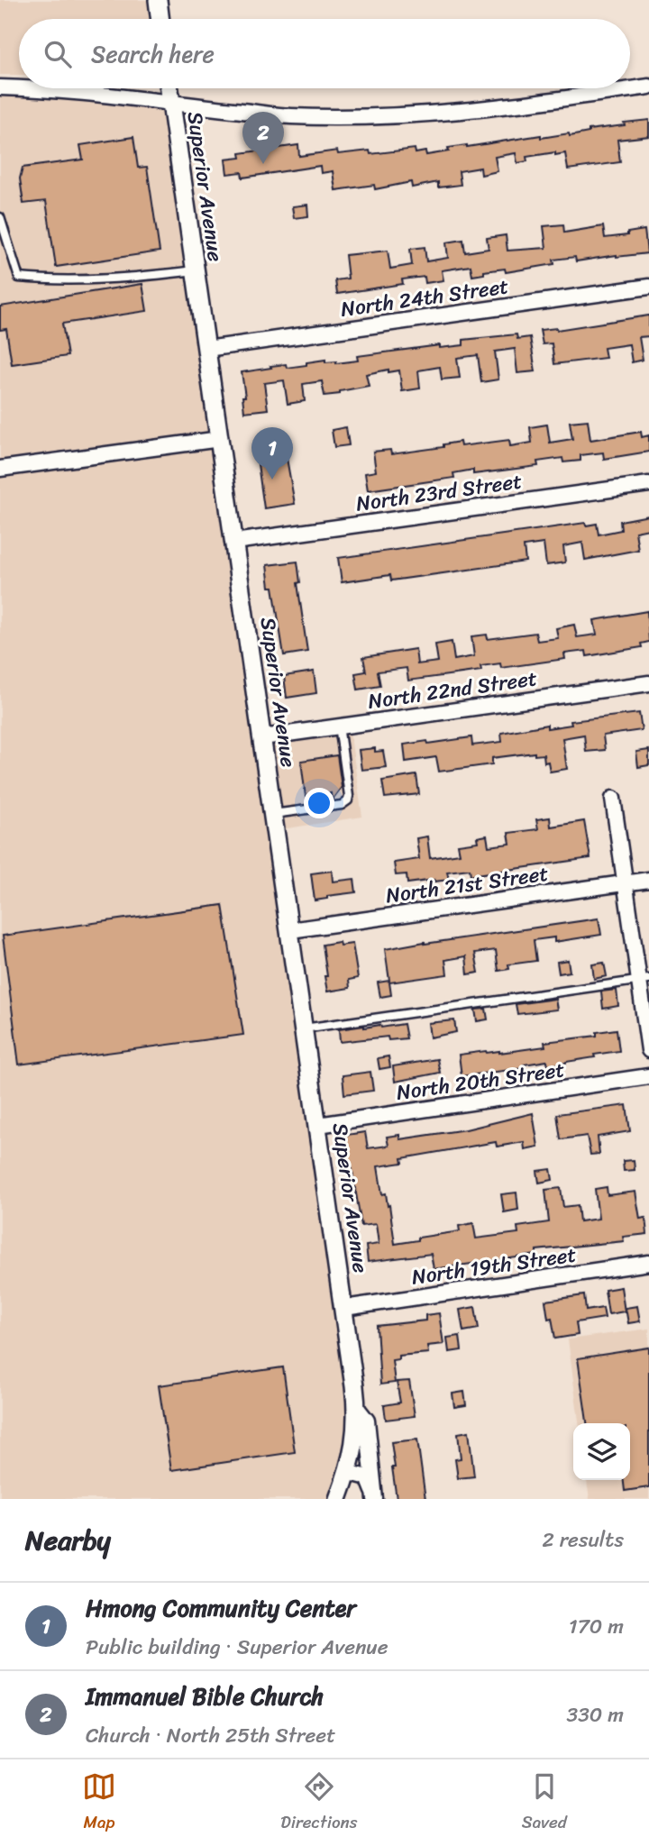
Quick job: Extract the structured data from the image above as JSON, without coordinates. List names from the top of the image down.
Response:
{
  "streets": {
    "street": [
      "Superior Avenue",
      "North 24th Street",
      "North 23rd Street",
      "North 22nd Street",
      "North 21st Street",
      "North 20th Street",
      "North 19th Street"
    ]
  },
  "crossings": [
    ["Superior Avenue", "North 24th Street"],
    ["Superior Avenue", "North 23rd Street"],
    ["Superior Avenue", "North 22nd Street"],
    ["Superior Avenue", "North 21st Street"],
    ["Superior Avenue", "North 20th Street"],
    ["Superior Avenue", "North 19th Street"]
  ],
  "page": {
    "search": "Search here",
    "pins": ["2", "1"],
    "heading": ["Nearby", "2 results"],
    "list": [
      {
        "mark": "1",
        "name": "Hmong Community Center",
        "note": "Public building · Superior Avenue",
        "value": "170 m"
      },
      {
        "mark": "2",
        "name": "Immanuel Bible Church",
        "note": "Church · North 25th Street",
        "value": "330 m"
      }
    ],
    "nav": ["Map", "Directions", "Saved"]
  }
}
